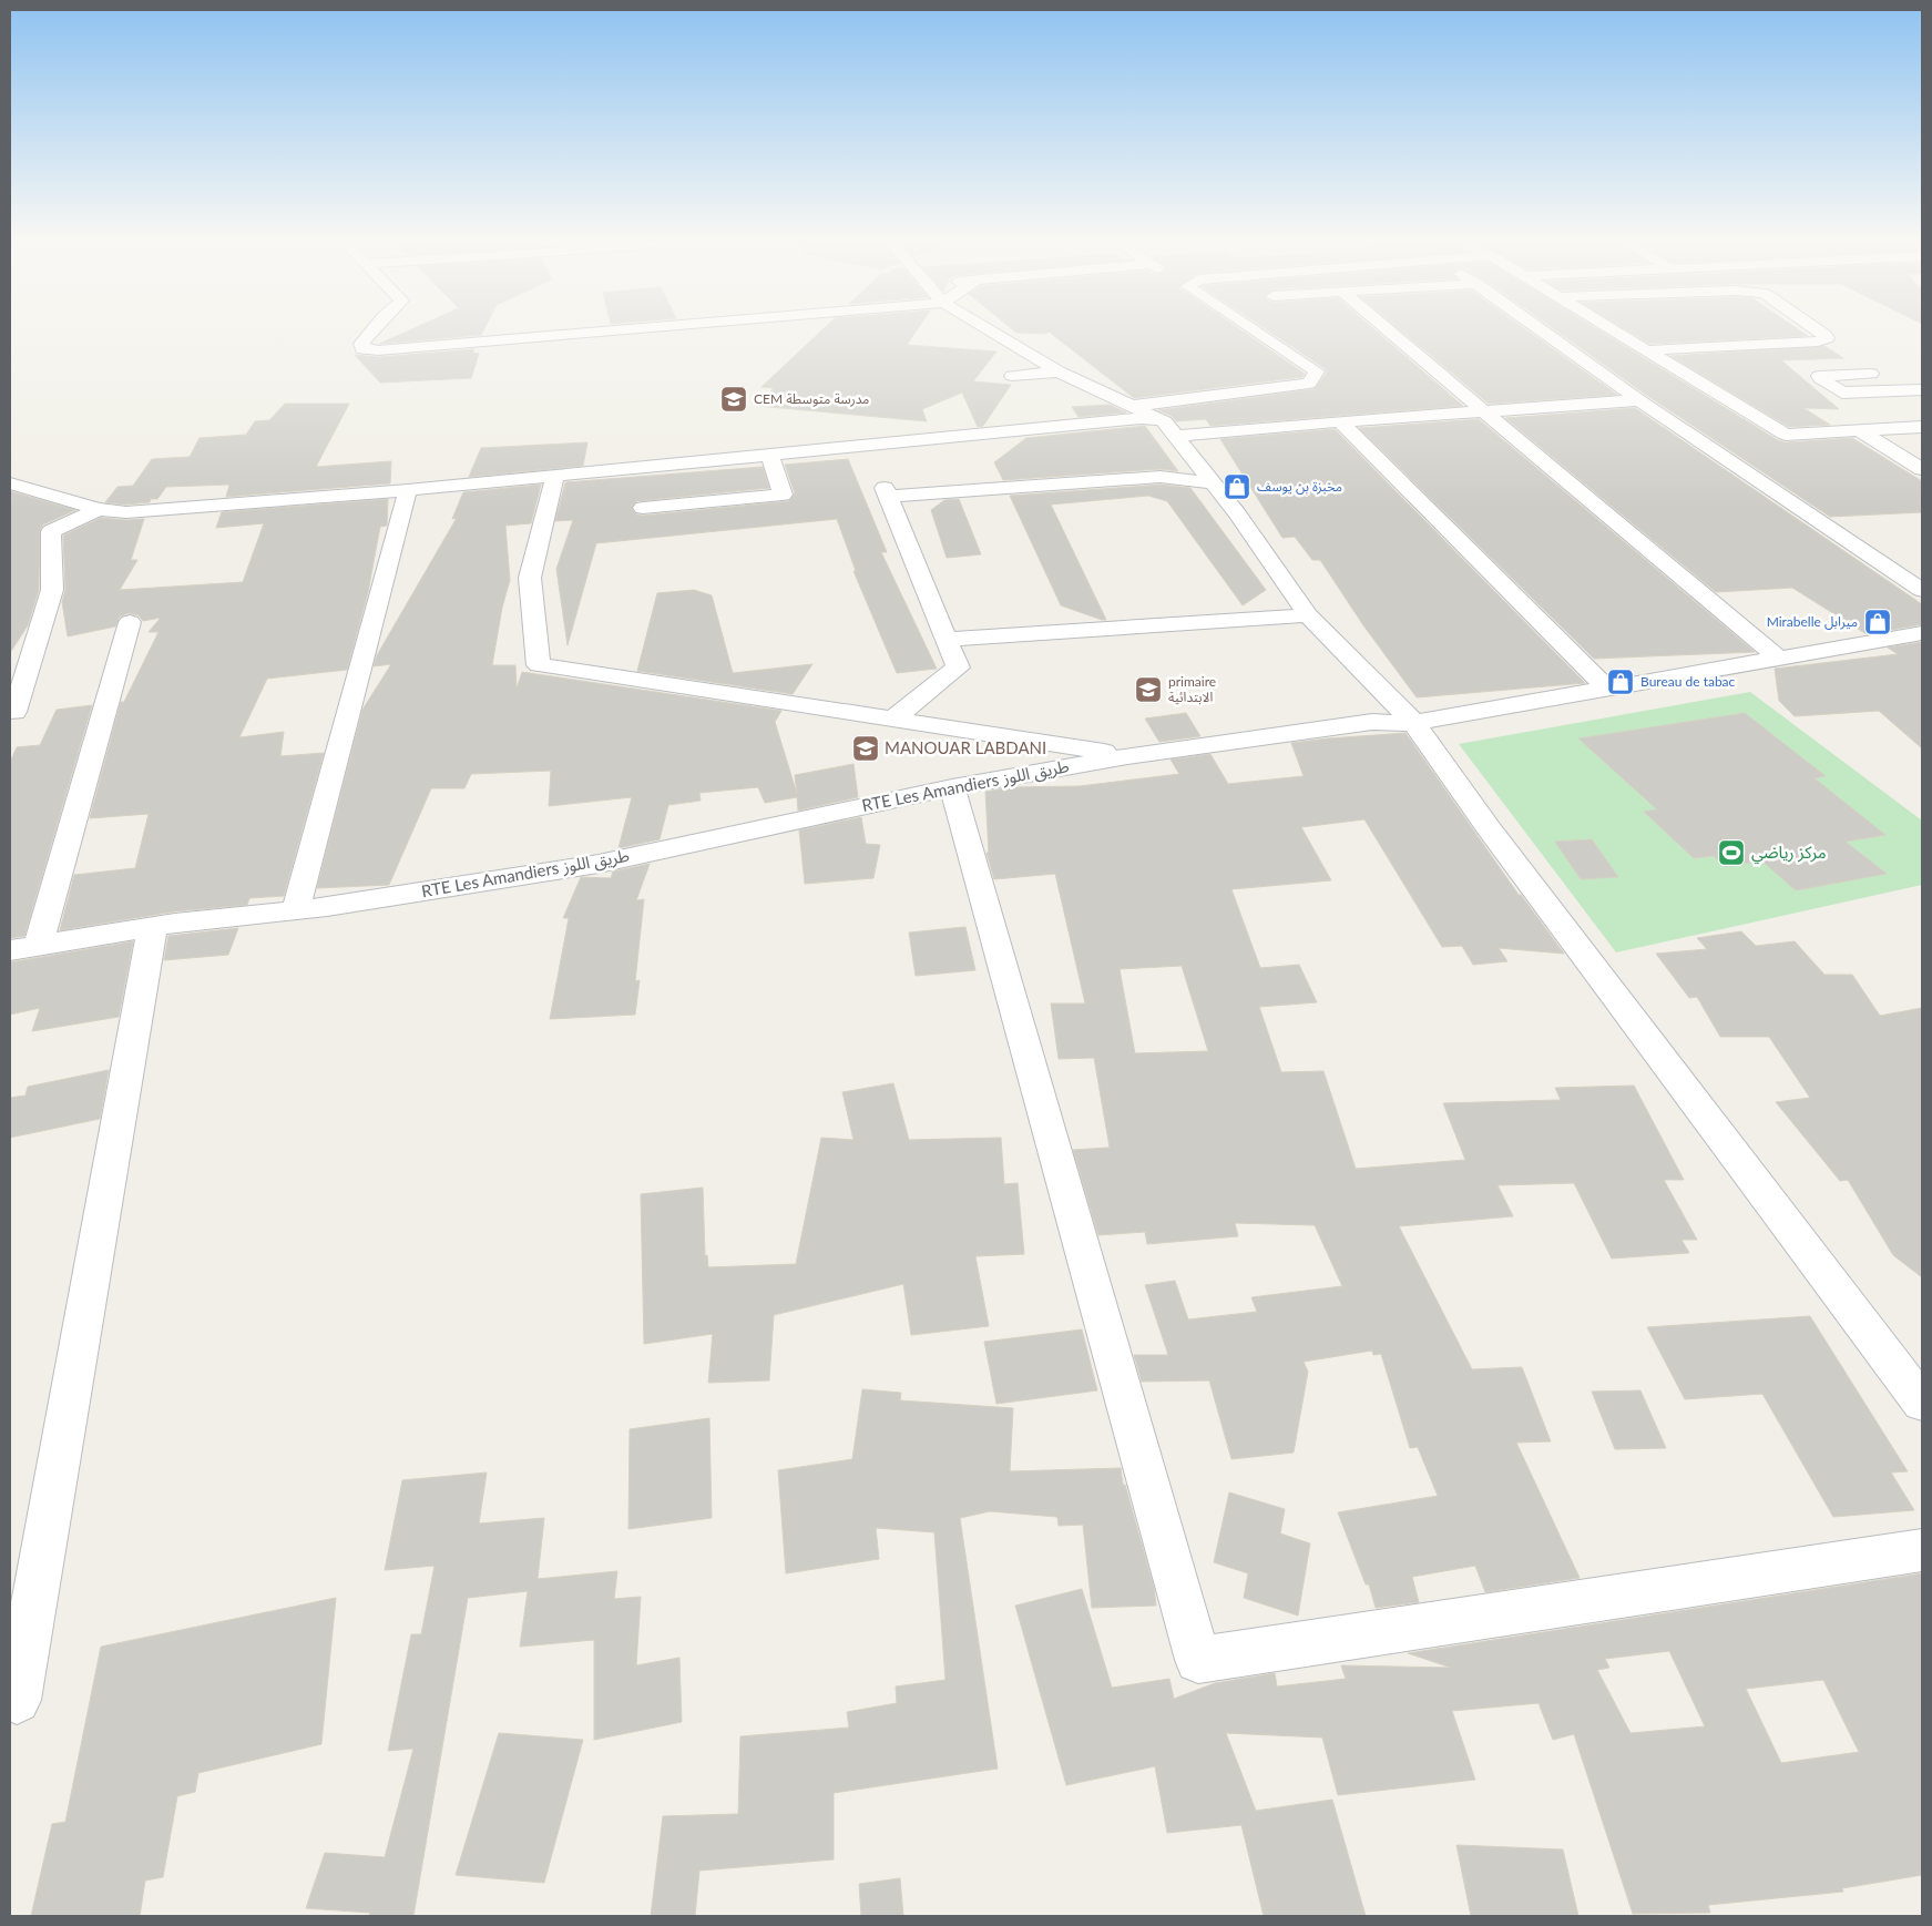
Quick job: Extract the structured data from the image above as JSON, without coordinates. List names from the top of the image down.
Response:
{
  "streets": {
    "street": ["RTE Les Amandiers طريق اللوز"]
  },
  "places": {
    "school or university": ["CEM مدرسة متوسطة", "primaire الابتدائية", "MANOUAR LABDANI"],
    "shop": ["مخبزة بن یوسف", "Mirabelle ميرابل", "Bureau de tabac"],
    "sports": ["مركز رياضي"]
  }
}
